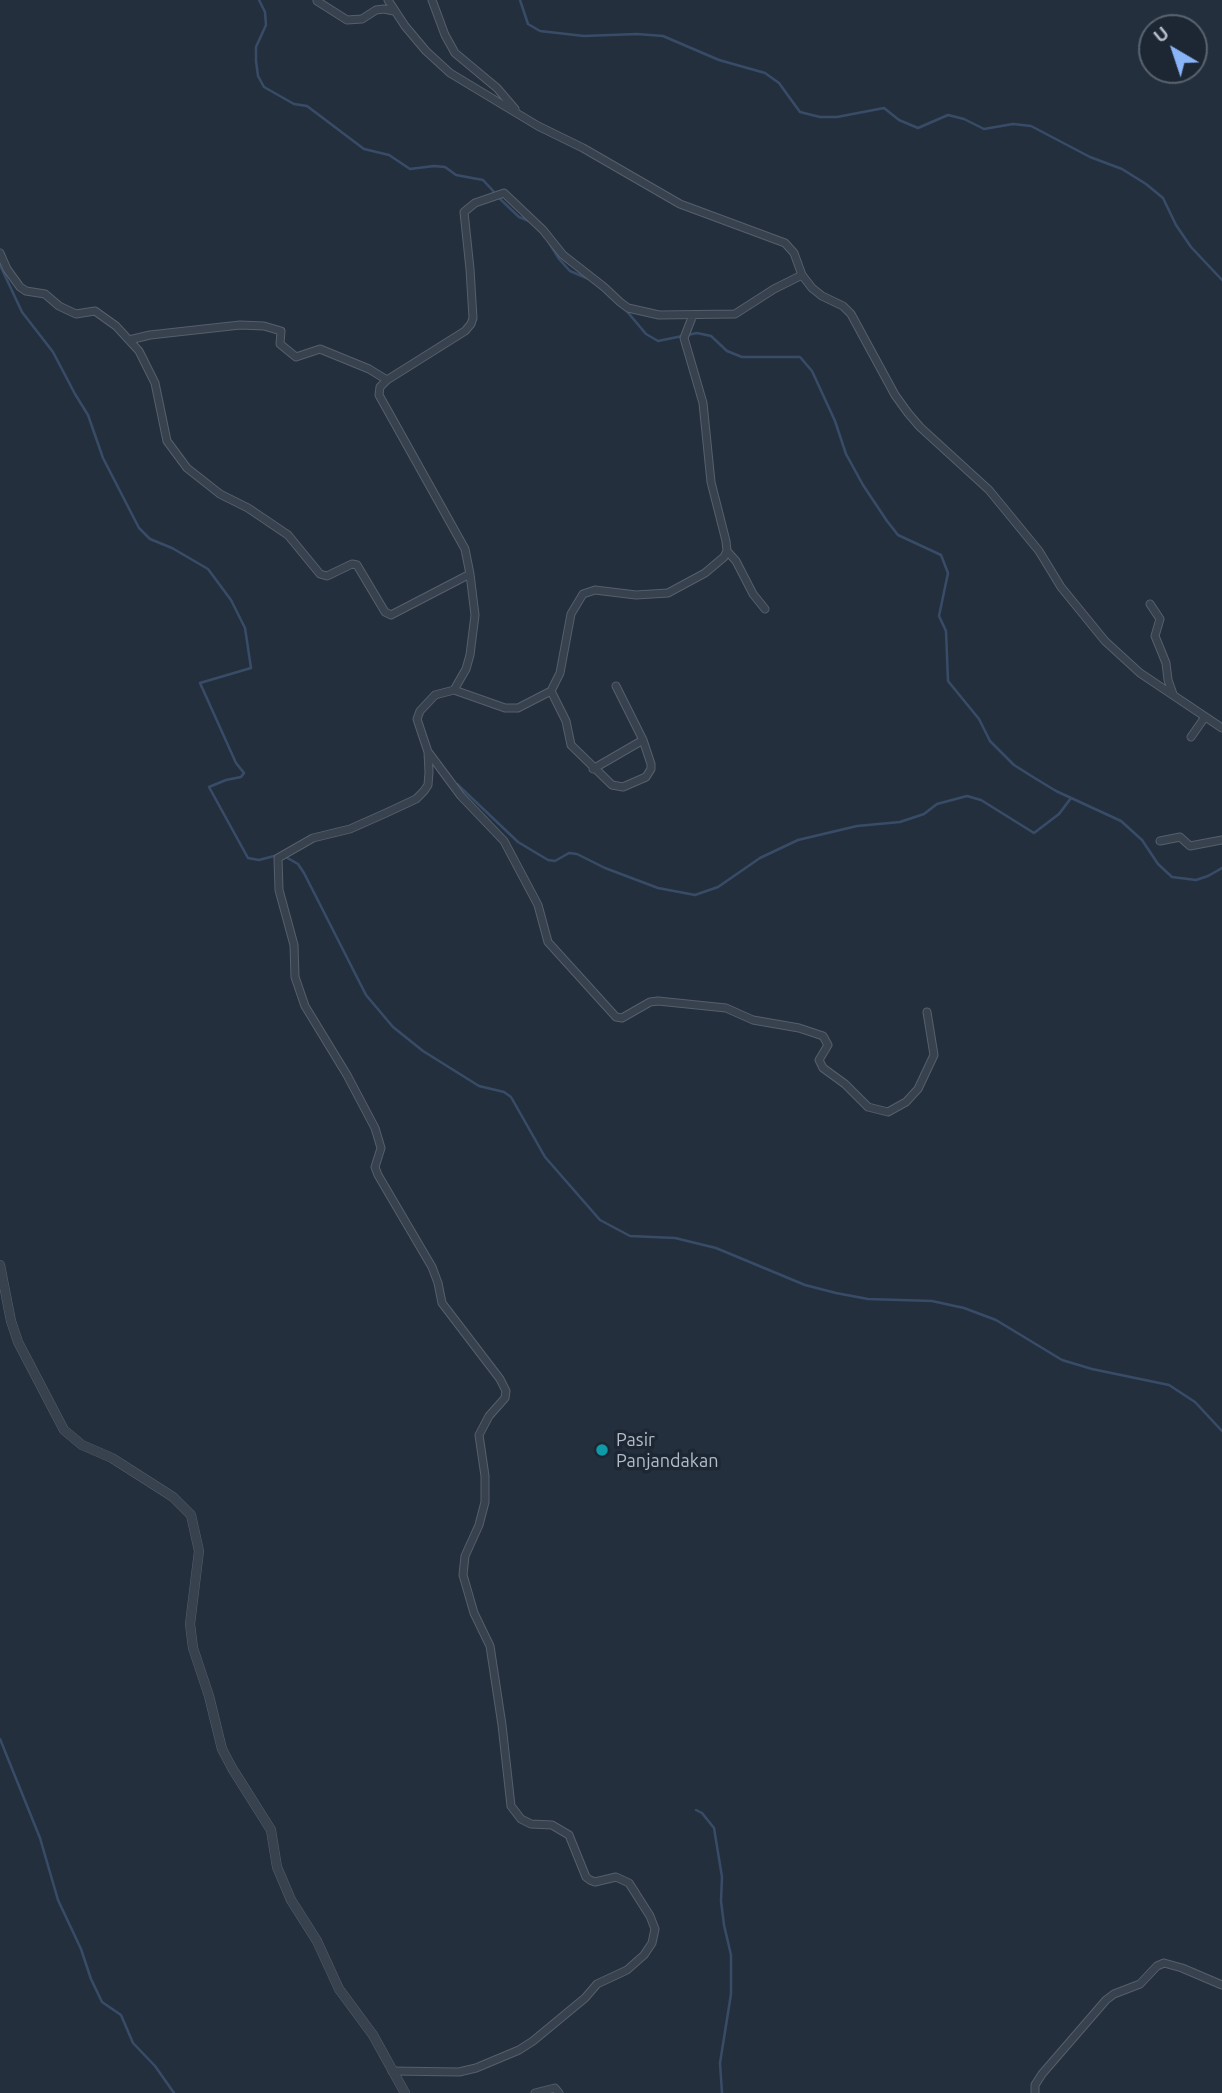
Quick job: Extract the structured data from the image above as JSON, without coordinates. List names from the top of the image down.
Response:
{
  "places": ["Pasir Panjandakan"],
  "north": "top left"
}
